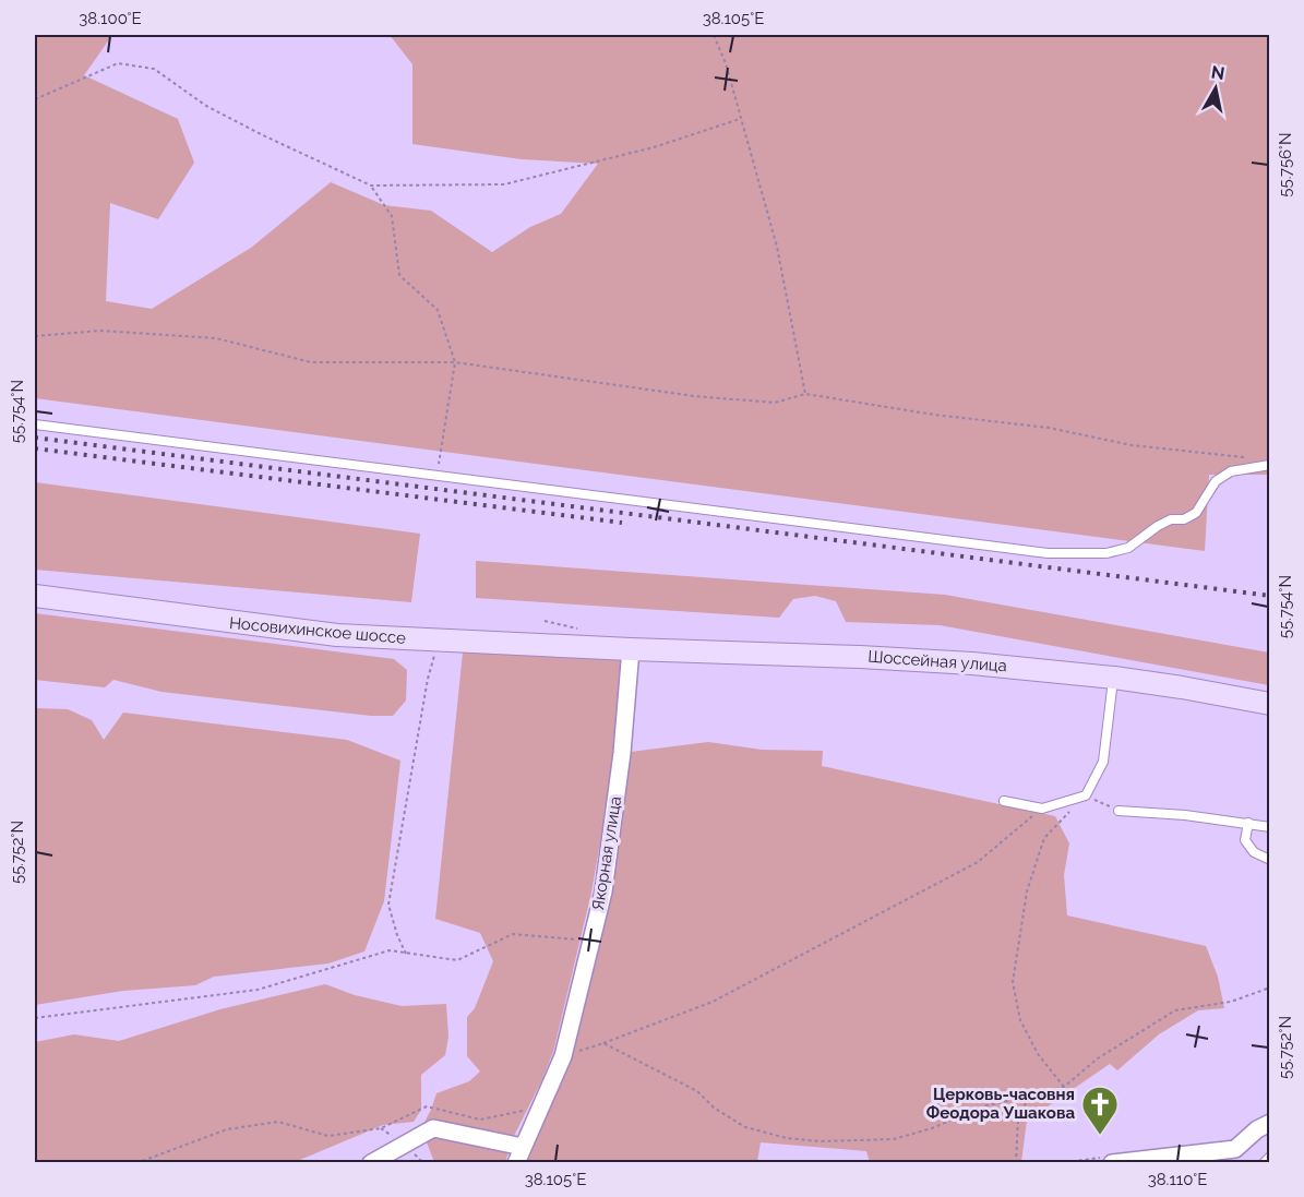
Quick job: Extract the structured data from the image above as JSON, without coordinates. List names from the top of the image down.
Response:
{
  "streets": {
    "main road": ["Носовихинское шоссе", "Шоссейная улица"],
    "street": ["Якорная улица"]
  },
  "crossings": [
    ["Носовихинское шоссе", "Шоссейная улица"],
    ["Шоссейная улица", "Якорная улица"]
  ],
  "places": {
    "church": ["Церковь-часовня Феодора Ушакова"]
  },
  "north": "top",
  "coordinates": [
    "38.100°E",
    "38.105°E",
    "55.756°N",
    "55.754°N",
    "55.752°N",
    "38.110°E"
  ]
}
